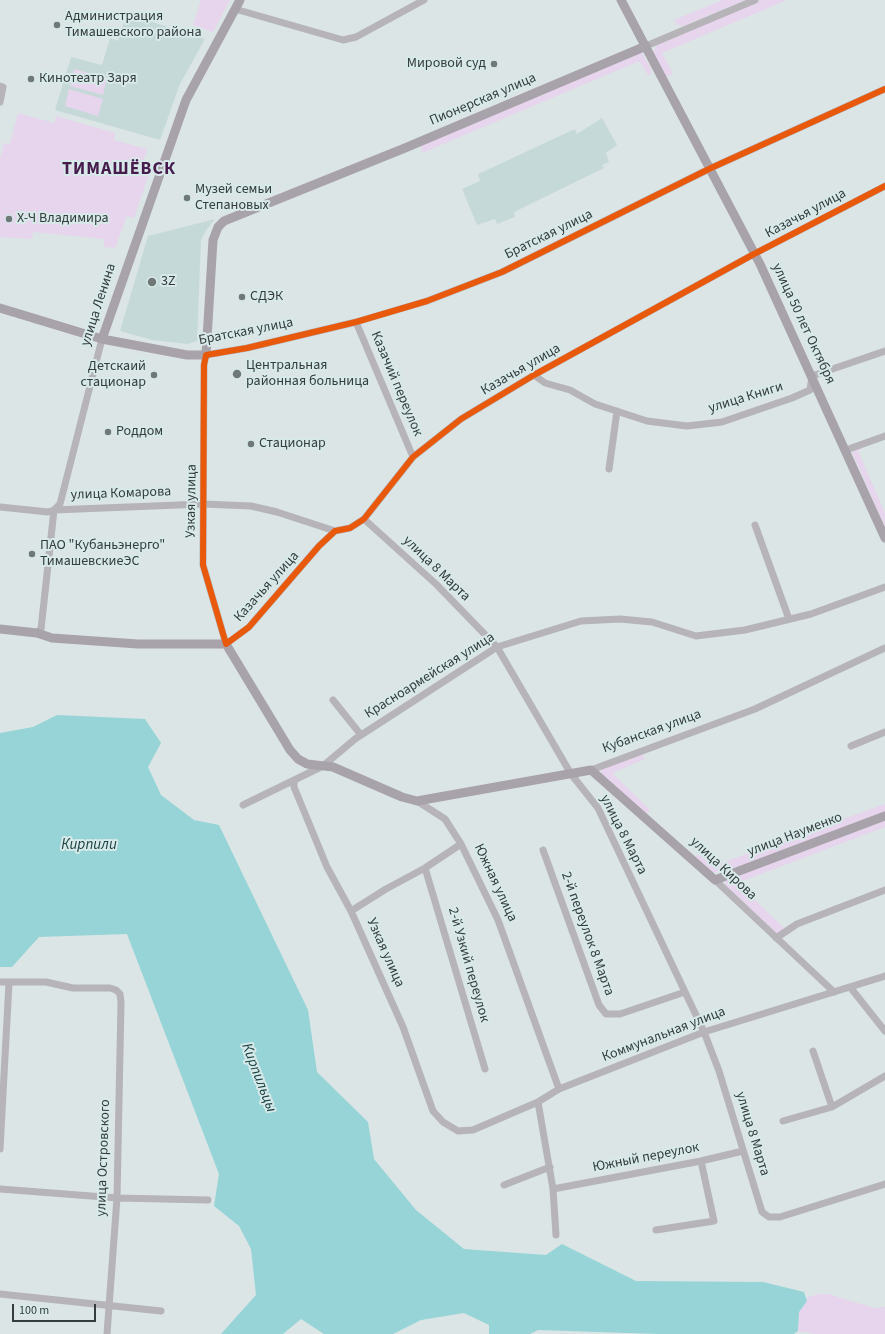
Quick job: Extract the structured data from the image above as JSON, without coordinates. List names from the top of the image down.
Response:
{
  "streets": {
    "main road": [
      "Пионерская улица",
      "Братская улица",
      "улица Ленина",
      "улица 50 лет Октября",
      "Узкая улица",
      "Кубанская улица",
      "улица Науменко",
      "улица Кирова",
      "Южная улица"
    ],
    "street": [
      "Казачья улица",
      "Казачий переулок",
      "улица Книги",
      "улица Комарова",
      "улица 8 Марта",
      "Красноармейская улица",
      "2-й переулок 8 Марта",
      "2-й Узкий переулок",
      "Коммунальная улица",
      "улица Островского",
      "Южный переулок"
    ]
  },
  "crossings": [
    ["Пионерская улица", "улица 50 лет Октября"],
    ["Пионерская улица", "Узкая улица"],
    ["Казачья улица", "улица 50 лет Октября"],
    ["Казачья улица", "Казачий переулок"],
    ["Казачья улица", "улица Книги"],
    ["Казачья улица", "улица Комарова"],
    ["Казачья улица", "Узкая улица"],
    ["Казачья улица", "улица 8 Марта"],
    ["Братская улица", "улица Ленина"],
    ["Братская улица", "улица 50 лет Октября"],
    ["Братская улица", "Казачий переулок"],
    ["Братская улица", "Узкая улица"],
    ["улица Ленина", "улица Комарова"],
    ["улица 50 лет Октября", "улица Книги"],
    ["улица Комарова", "Узкая улица"],
    ["Узкая улица", "Красноармейская улица"],
    ["Узкая улица", "Южная улица"],
    ["Узкая улица", "Коммунальная улица"],
    ["улица 8 Марта", "Красноармейская улица"],
    ["улица 8 Марта", "Кубанская улица"],
    ["улица 8 Марта", "2-й переулок 8 Марта"],
    ["улица 8 Марта", "Коммунальная улица"],
    ["улица 8 Марта", "Южный переулок"],
    ["Красноармейская улица", "Южная улица"],
    ["Кубанская улица", "улица Кирова"],
    ["Кубанская улица", "Южная улица"],
    ["улица Науменко", "улица Кирова"],
    ["улица Кирова", "Коммунальная улица"],
    ["Южная улица", "Коммунальная улица"]
  ],
  "districts": ["ТИМАШЁВСК"],
  "water": ["Кирпили", "Кирпильцы"],
  "places": [
    "Администрация Тимашевского района",
    "Мировой суд",
    "Кинотеатр Заря",
    "Музей семьи Степановых",
    "Х-Ч Владимира",
    "3Z",
    "СДЭК",
    "Центральная районная больница",
    "Детскаий стационар",
    "Роддом",
    "Стационар",
    "ПАО \"Кубаньэнерго\" ТимашевскиеЭС"
  ],
  "scale_bar": "100 m"
}
